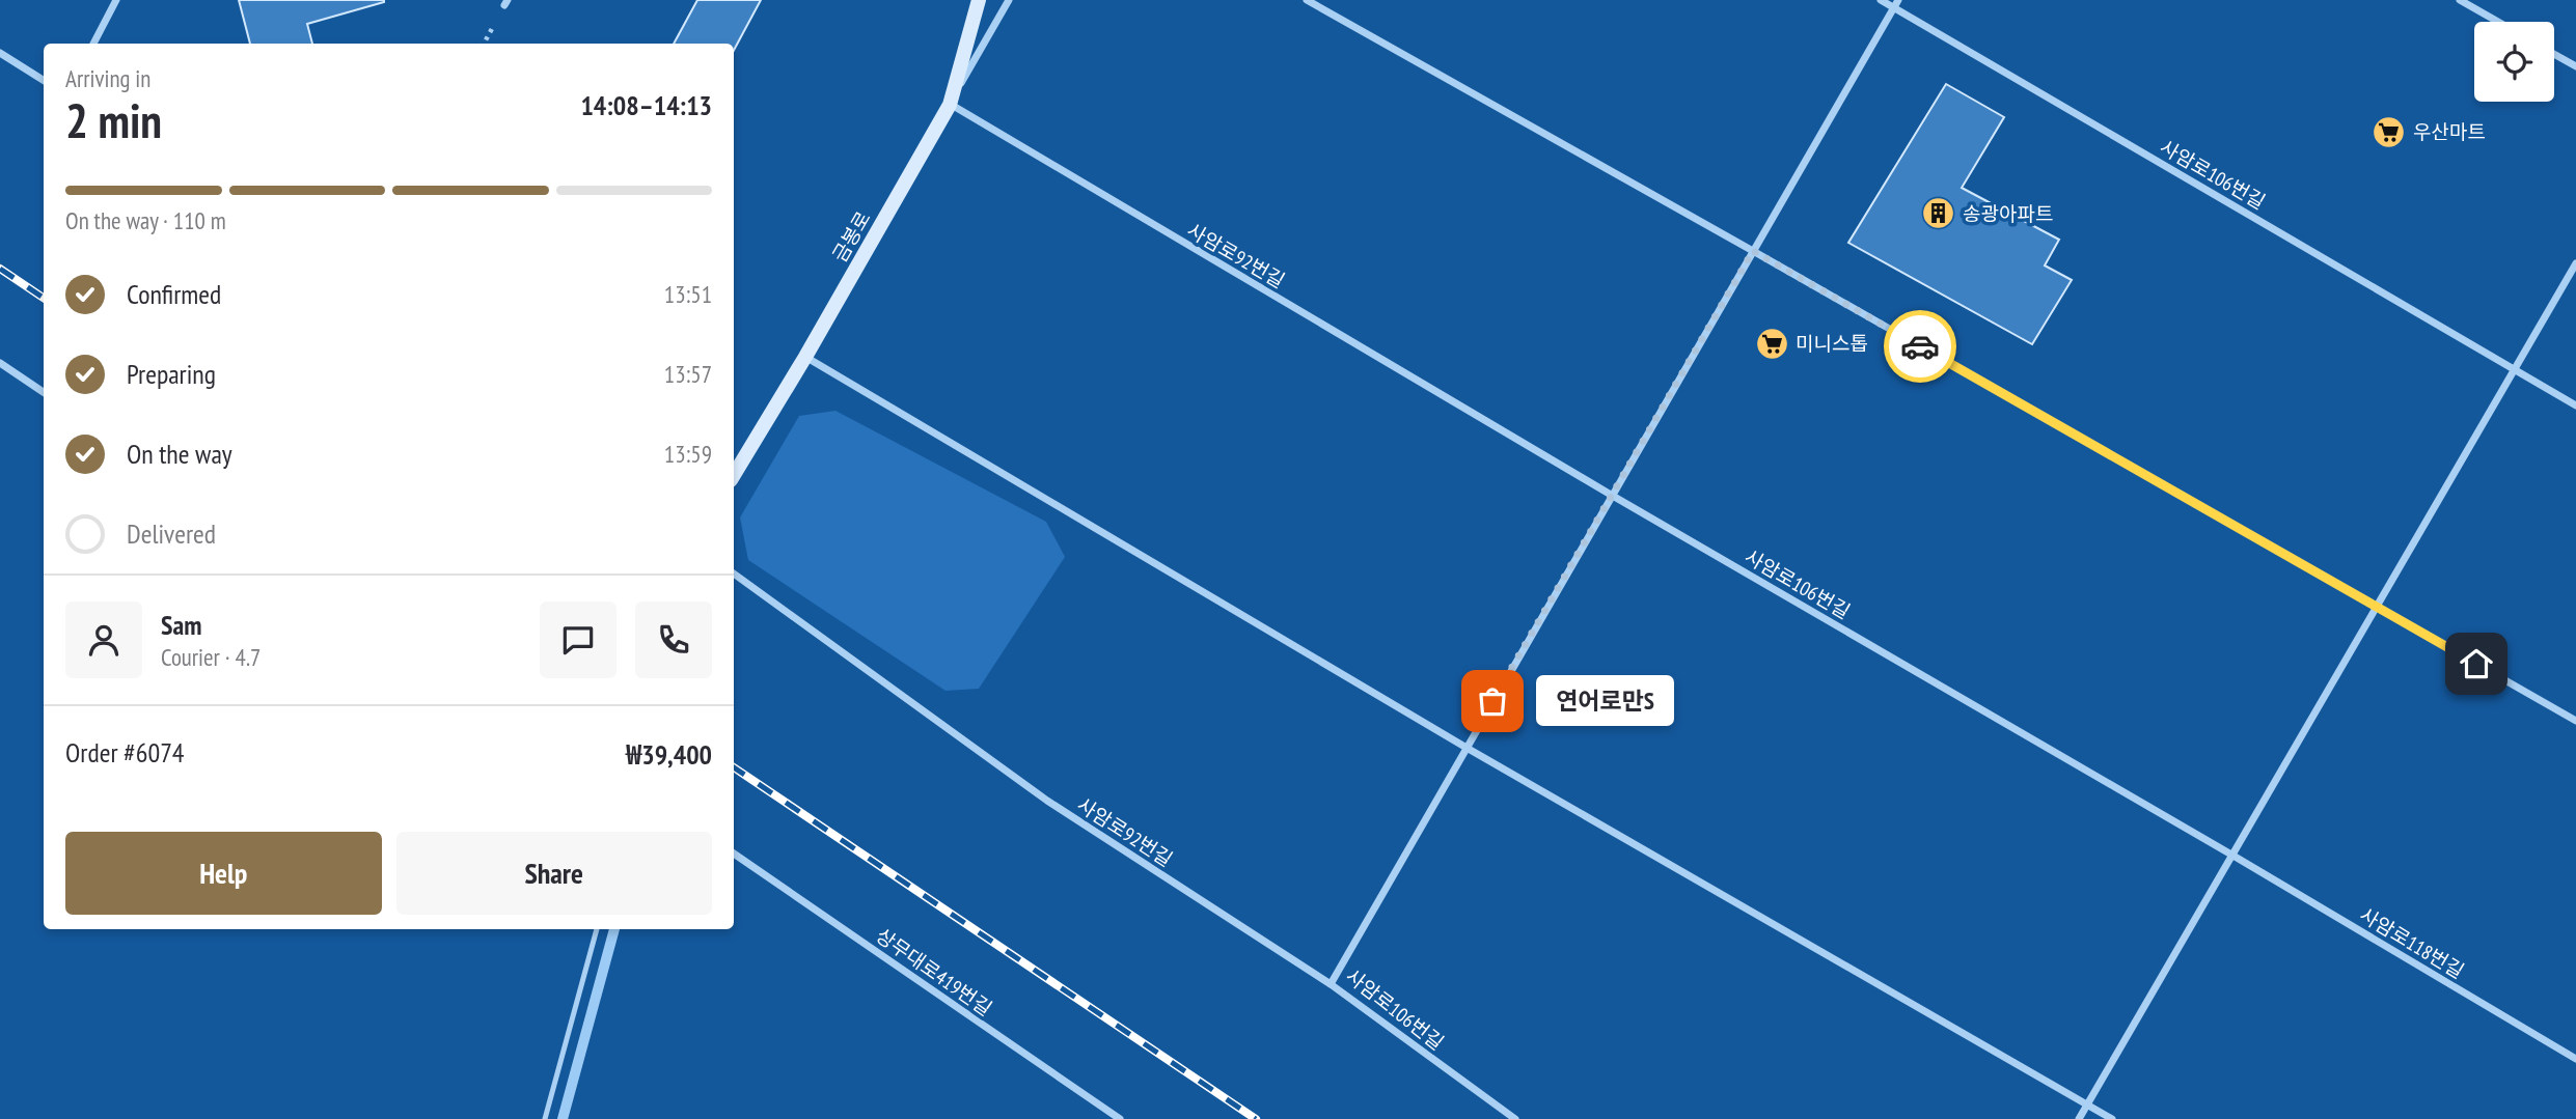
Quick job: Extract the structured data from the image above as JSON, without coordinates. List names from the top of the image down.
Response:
{
  "streets": {
    "street": [
      "사암로106번길",
      "금봉로",
      "사암로92번길",
      "사암로118번길",
      "상무대로419번길"
    ]
  },
  "crossings": [
    ["사암로106번길", "사암로92번길"],
    ["사암로106번길", "사암로118번길"],
    ["금봉로", "사암로92번길"]
  ],
  "places": {
    "supermarket": ["우산마트", "미니스톱"],
    "building": ["송광아파트"],
    "other": ["연어로만S"]
  },
  "page": {
    "heading": ["2 min", "Arriving in", "14:08–14:13"],
    "panel": [
      "Sam",
      "Courier · 4.7",
      "Order #6074",
      "₩39,400"
    ],
    "bar": "On the way · 110 m",
    "list": [
      ["Confirmed", "13:51"],
      ["Preparing", "13:57"],
      ["On the way", "13:59"],
      "Delivered"
    ],
    "bubble": "연어로만S",
    "buttons": ["Help", "Share"]
  }
}
